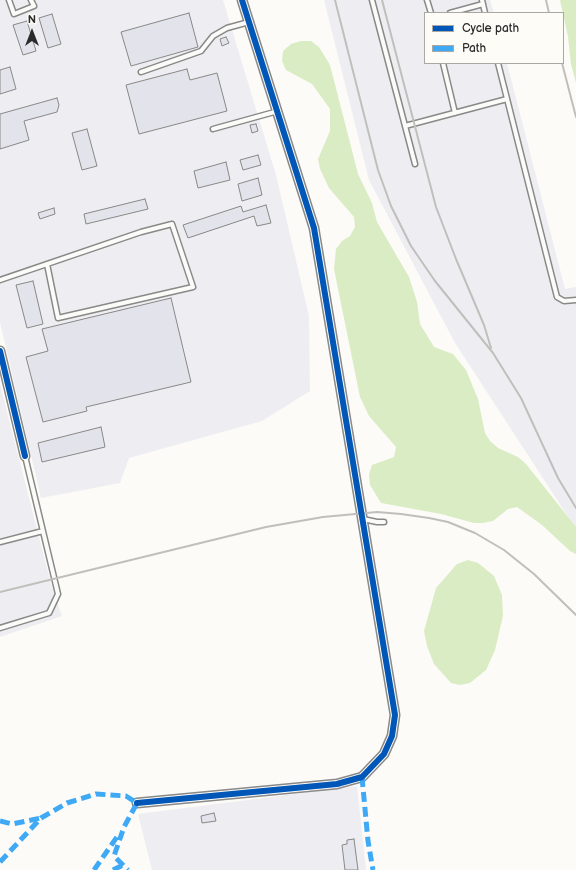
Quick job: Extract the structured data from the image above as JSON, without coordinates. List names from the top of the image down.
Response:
{
  "legend": ["Cycle path", "Path"],
  "north": "top"
}
